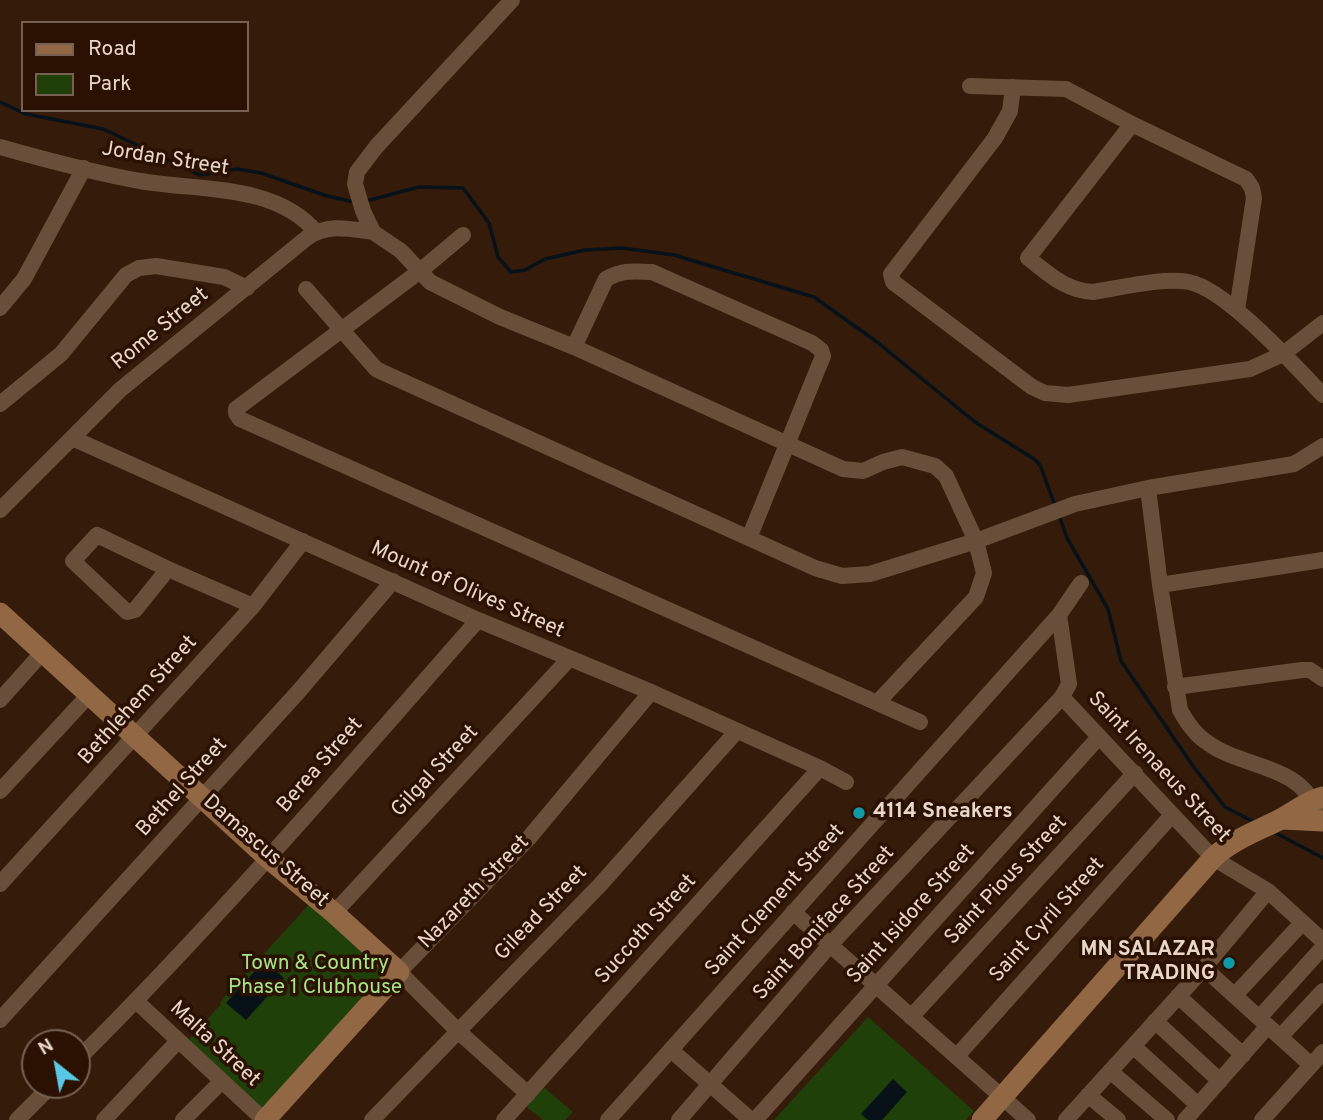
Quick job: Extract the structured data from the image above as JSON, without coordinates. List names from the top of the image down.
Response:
{
  "streets": {
    "street": [
      "Jordan Street",
      "Rome Street",
      "Mount of Olives Street",
      "Bethlehem Street",
      "Berea Street",
      "Saint Irenaeus Street",
      "Gilgal Street",
      "Bethel Street",
      "Damascus Street",
      "Saint Pious Street",
      "Nazareth Street",
      "Saint Clement Street",
      "Gilead Street",
      "Saint Isidore Street",
      "Saint Cyril Street",
      "Saint Boniface Street",
      "Succoth Street",
      "Malta Street"
    ]
  },
  "crossings": [
    ["Jordan Street", "Rome Street"],
    ["Rome Street", "Mount of Olives Street"],
    ["Mount of Olives Street", "Bethlehem Street"],
    ["Mount of Olives Street", "Berea Street"],
    ["Mount of Olives Street", "Gilgal Street"],
    ["Mount of Olives Street", "Bethel Street"],
    ["Mount of Olives Street", "Nazareth Street"],
    ["Mount of Olives Street", "Gilead Street"],
    ["Mount of Olives Street", "Succoth Street"],
    ["Bethlehem Street", "Damascus Street"],
    ["Berea Street", "Damascus Street"],
    ["Berea Street", "Malta Street"],
    ["Saint Irenaeus Street", "Saint Pious Street"],
    ["Saint Irenaeus Street", "Saint Clement Street"],
    ["Saint Irenaeus Street", "Saint Isidore Street"],
    ["Saint Irenaeus Street", "Saint Cyril Street"],
    ["Saint Irenaeus Street", "Saint Boniface Street"],
    ["Gilgal Street", "Damascus Street"],
    ["Bethel Street", "Damascus Street"],
    ["Damascus Street", "Nazareth Street"],
    ["Damascus Street", "Gilead Street"],
    ["Damascus Street", "Succoth Street"],
    ["Nazareth Street", "Malta Street"]
  ],
  "parks": ["Town & Country Phase 1 Clubhouse"],
  "places": ["4114 Sneakers", "MN SALAZAR TRADING"],
  "legend": ["Road", "Park"],
  "north": "top left"
}
